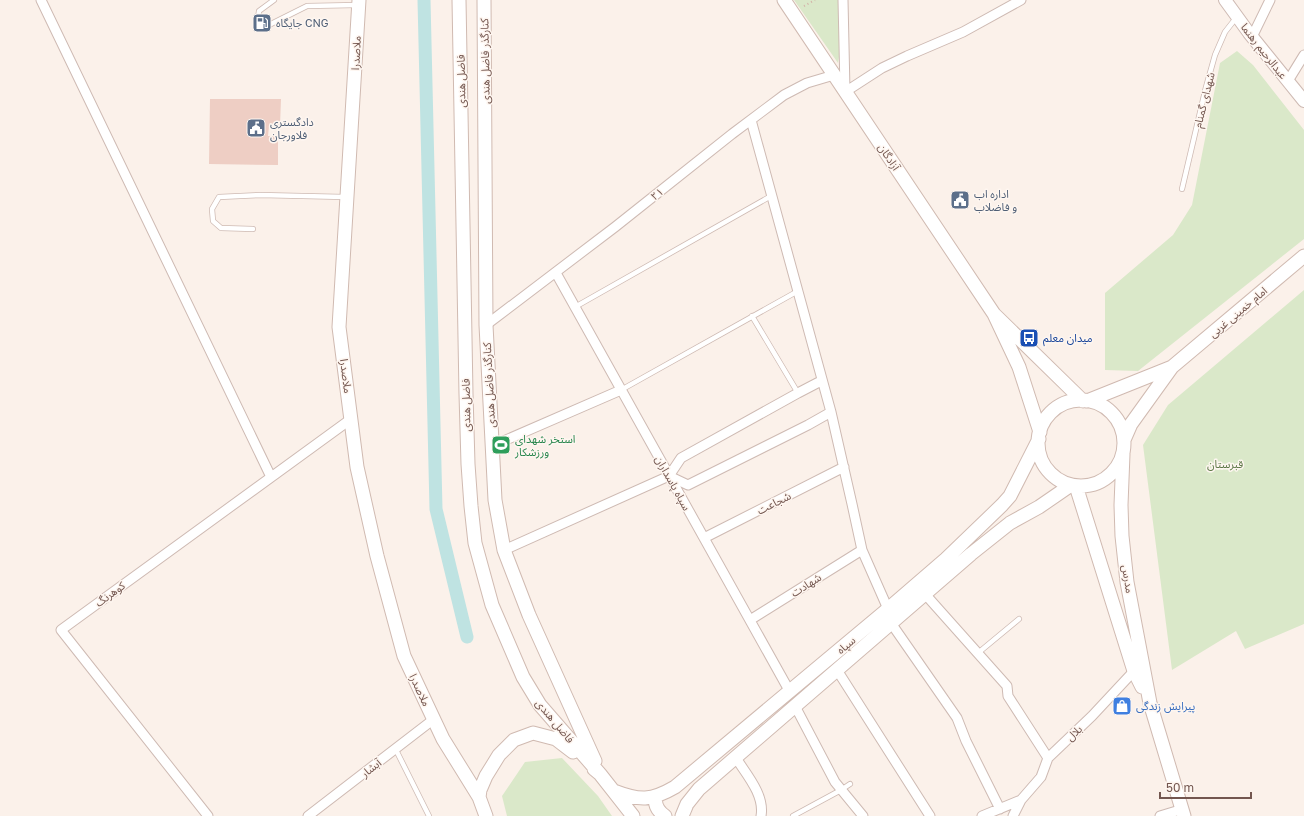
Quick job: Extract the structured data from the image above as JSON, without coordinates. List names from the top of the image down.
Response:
{
  "streets": {
    "main road": [
      "ملاصدرا",
      "کنارگذر فاضل هندی",
      "فاضل هندی",
      "آزادگان",
      "امام خمینی غربی",
      "مدرس",
      "سپاه"
    ],
    "street": [
      "عبدالرحیم رهنما",
      "۲۱",
      "سپاه پاسداران",
      "شجاعت",
      "شهادت",
      "کوهرنگ",
      "بلال",
      "آبشار"
    ],
    "lane": ["شهدای گمنام"]
  },
  "crossings": [
    ["عبدالرحیم رهنما", "شهدای گمنام"],
    ["ملاصدرا", "کوهرنگ"],
    ["ملاصدرا", "آبشار"],
    ["کنارگذر فاضل هندی", "فاضل هندی"],
    ["کنارگذر فاضل هندی", "۲۱"],
    ["آزادگان", "۲۱"],
    ["۲۱", "سپاه پاسداران"],
    ["امام خمینی غربی", "مدرس"],
    ["امام خمینی غربی", "سپاه"],
    ["سپاه پاسداران", "شجاعت"],
    ["سپاه پاسداران", "شهادت"],
    ["سپاه پاسداران", "سپاه"],
    ["مدرس", "سپاه"],
    ["مدرس", "بلال"]
  ],
  "parks": ["قبرستان"],
  "places": {
    "fuel station": ["جایگاه CNG"],
    "public building": ["دادگستری فلاورجان", "اداره اب و فاضلاب"],
    "bus stop": ["میدان معلم"],
    "sports": ["استخر شهدای ورزشکار"],
    "shop": ["پیرایش زندگی"]
  },
  "scale_bar": "50 m"
}
